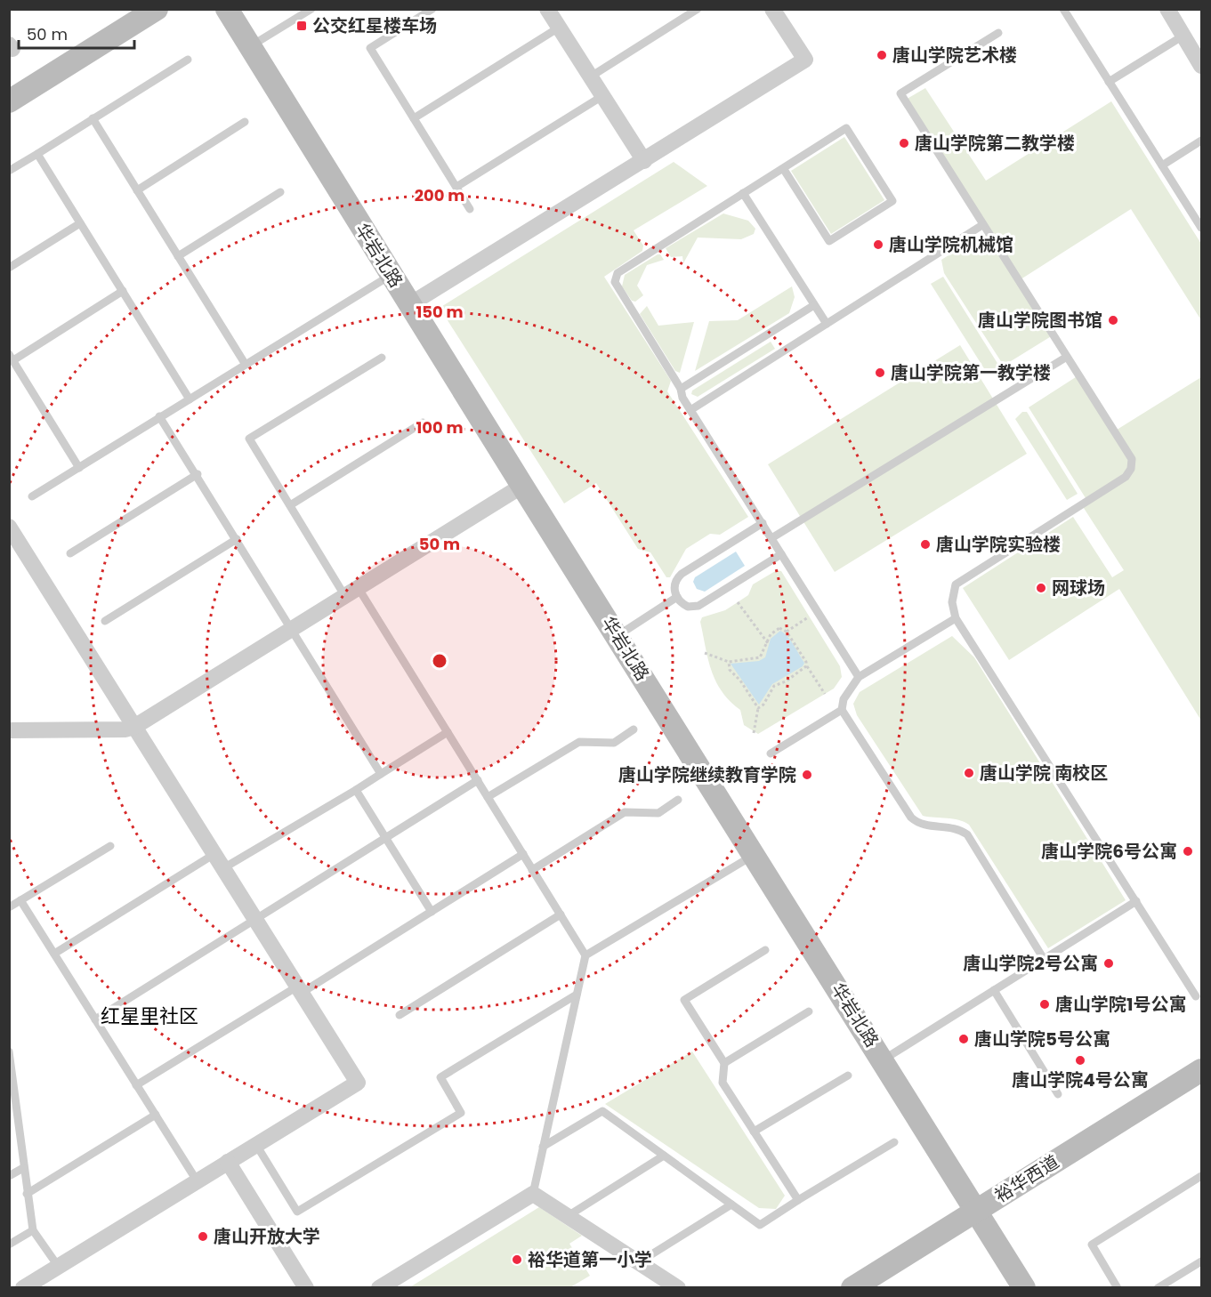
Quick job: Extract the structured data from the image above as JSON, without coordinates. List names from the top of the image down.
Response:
{
  "streets": {
    "street": ["华岩北路", "裕华西道"]
  },
  "crossings": [
    ["华岩北路", "裕华西道"]
  ],
  "districts": ["红星里社区"],
  "places": {
    "transit": ["公交红星楼车场"],
    "other": [
      "唐山学院艺术楼",
      "唐山学院第二教学楼",
      "唐山学院机械馆",
      "唐山学院图书馆",
      "唐山学院第一教学楼",
      "唐山学院实验楼",
      "网球场",
      "唐山学院 南校区",
      "唐山学院继续教育学院",
      "唐山学院6号公寓",
      "唐山学院2号公寓",
      "唐山学院1号公寓",
      "唐山学院5号公寓",
      "唐山学院4号公寓",
      "唐山开放大学",
      "裕华道第一小学"
    ]
  },
  "scale_bar": "50 m",
  "rings": [
    "200 m",
    "150 m",
    "100 m",
    "50 m"
  ]
}
